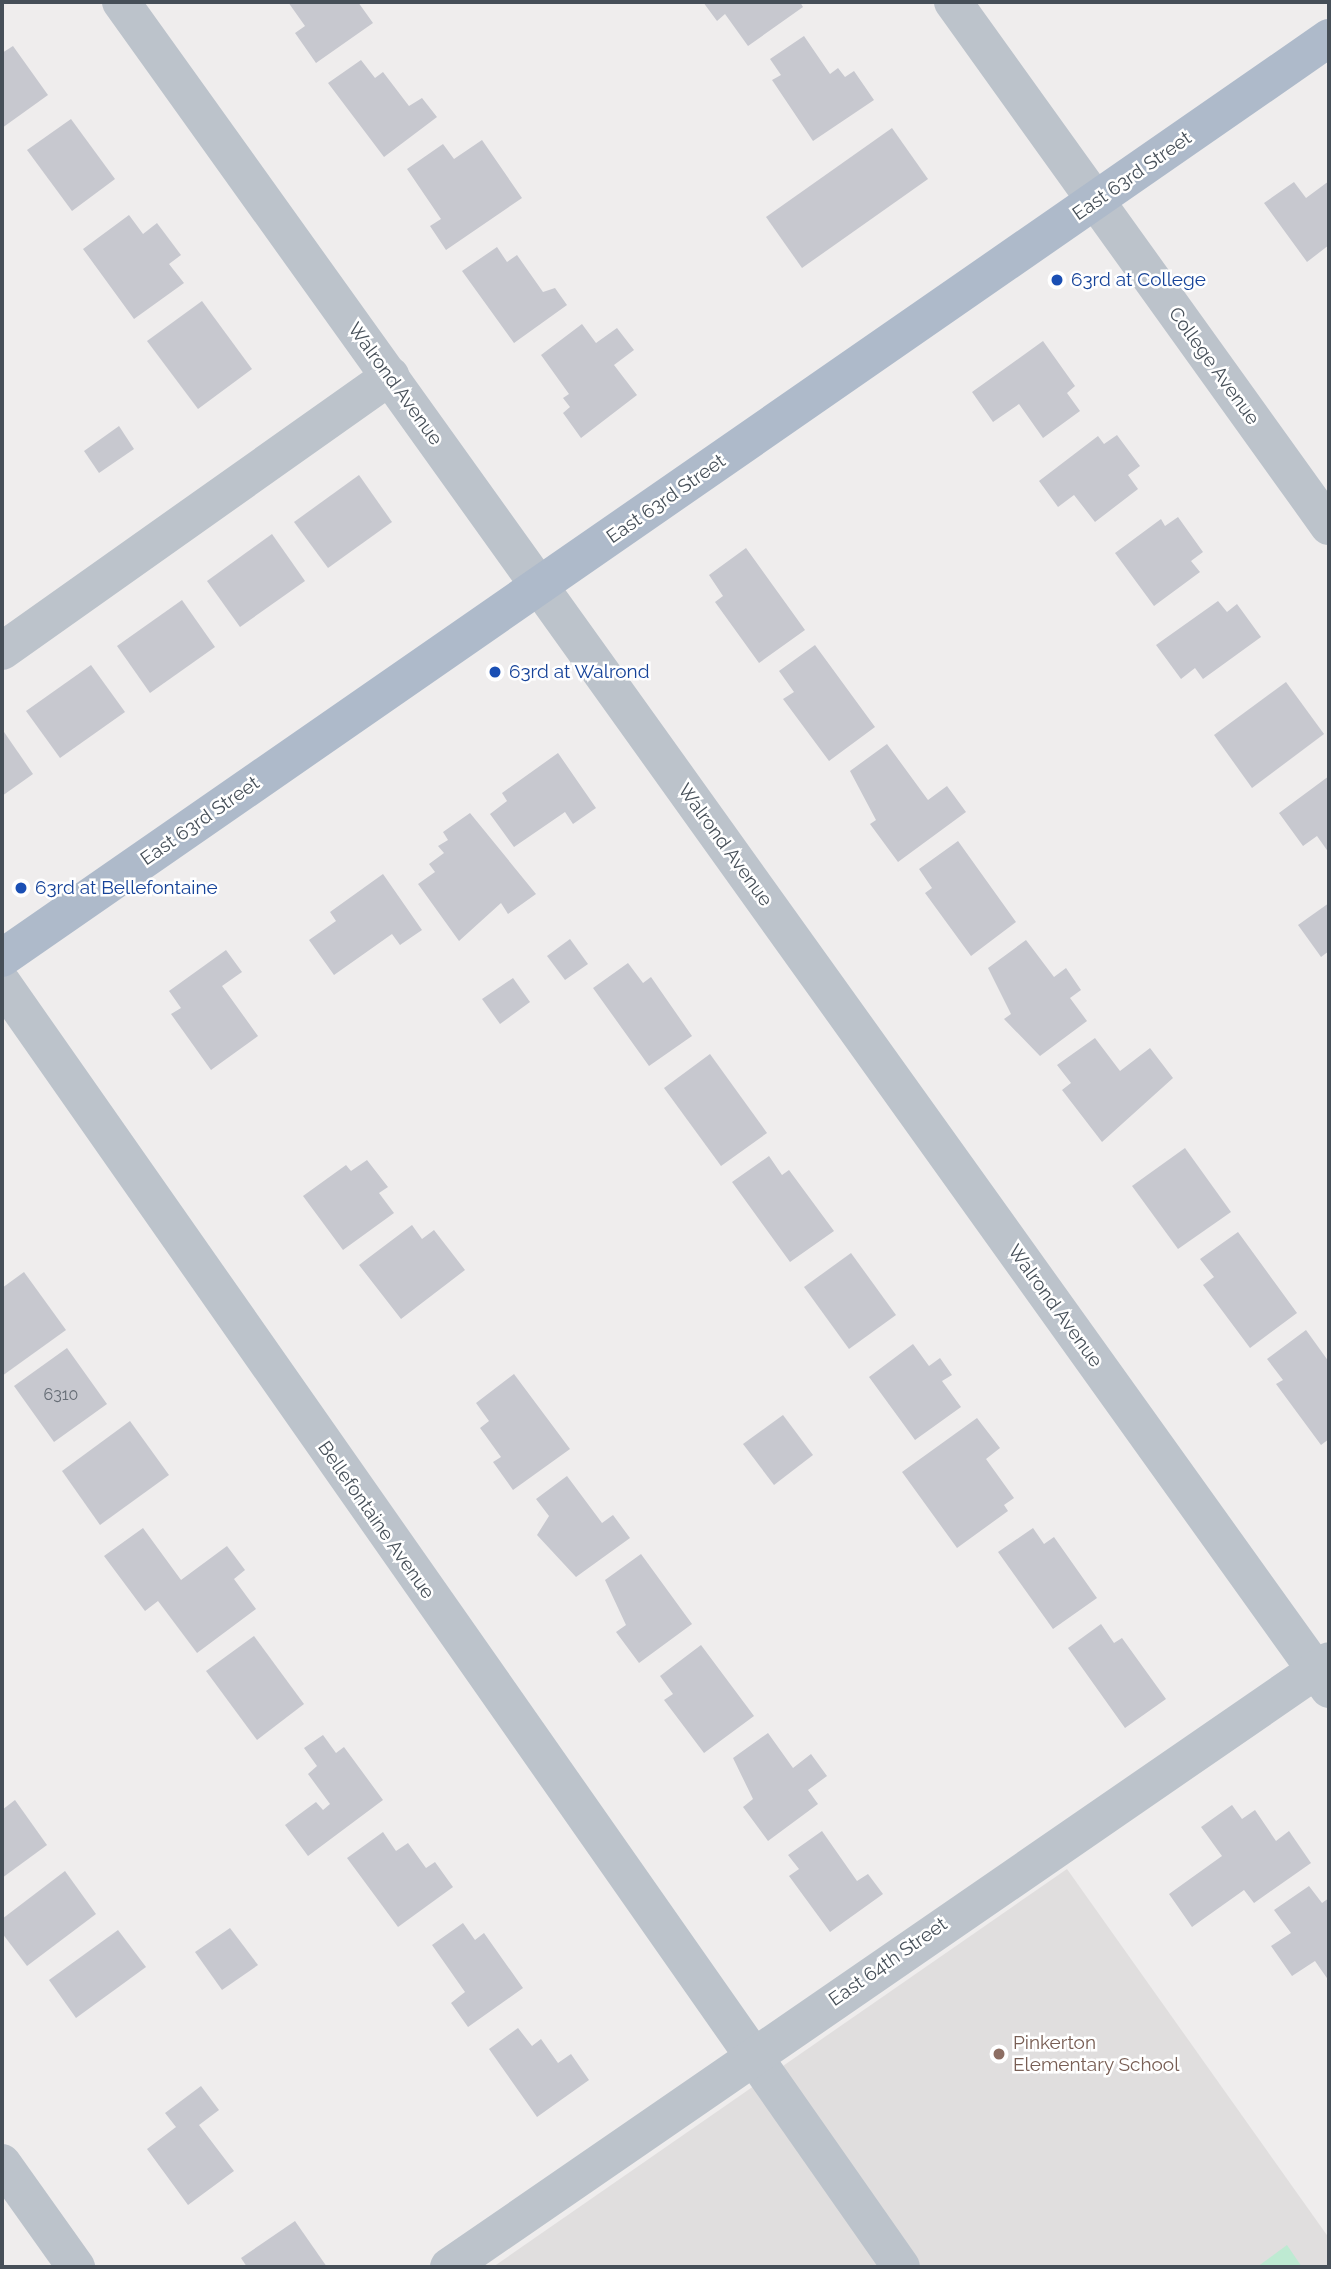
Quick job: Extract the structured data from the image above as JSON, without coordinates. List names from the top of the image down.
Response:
{
  "streets": {
    "main road": ["East 63rd Street"],
    "street": [
      "College Avenue",
      "Walrond Avenue",
      "Bellefontaine Avenue",
      "East 64th Street"
    ]
  },
  "crossings": [
    ["East 63rd Street", "College Avenue"],
    ["East 63rd Street", "Walrond Avenue"],
    ["Walrond Avenue", "East 64th Street"],
    ["Bellefontaine Avenue", "East 64th Street"]
  ],
  "places": [
    "63rd at College",
    "63rd at Walrond",
    "63rd at Bellefontaine",
    "Pinkerton Elementary School"
  ],
  "house_numbers": ["6310"]
}
